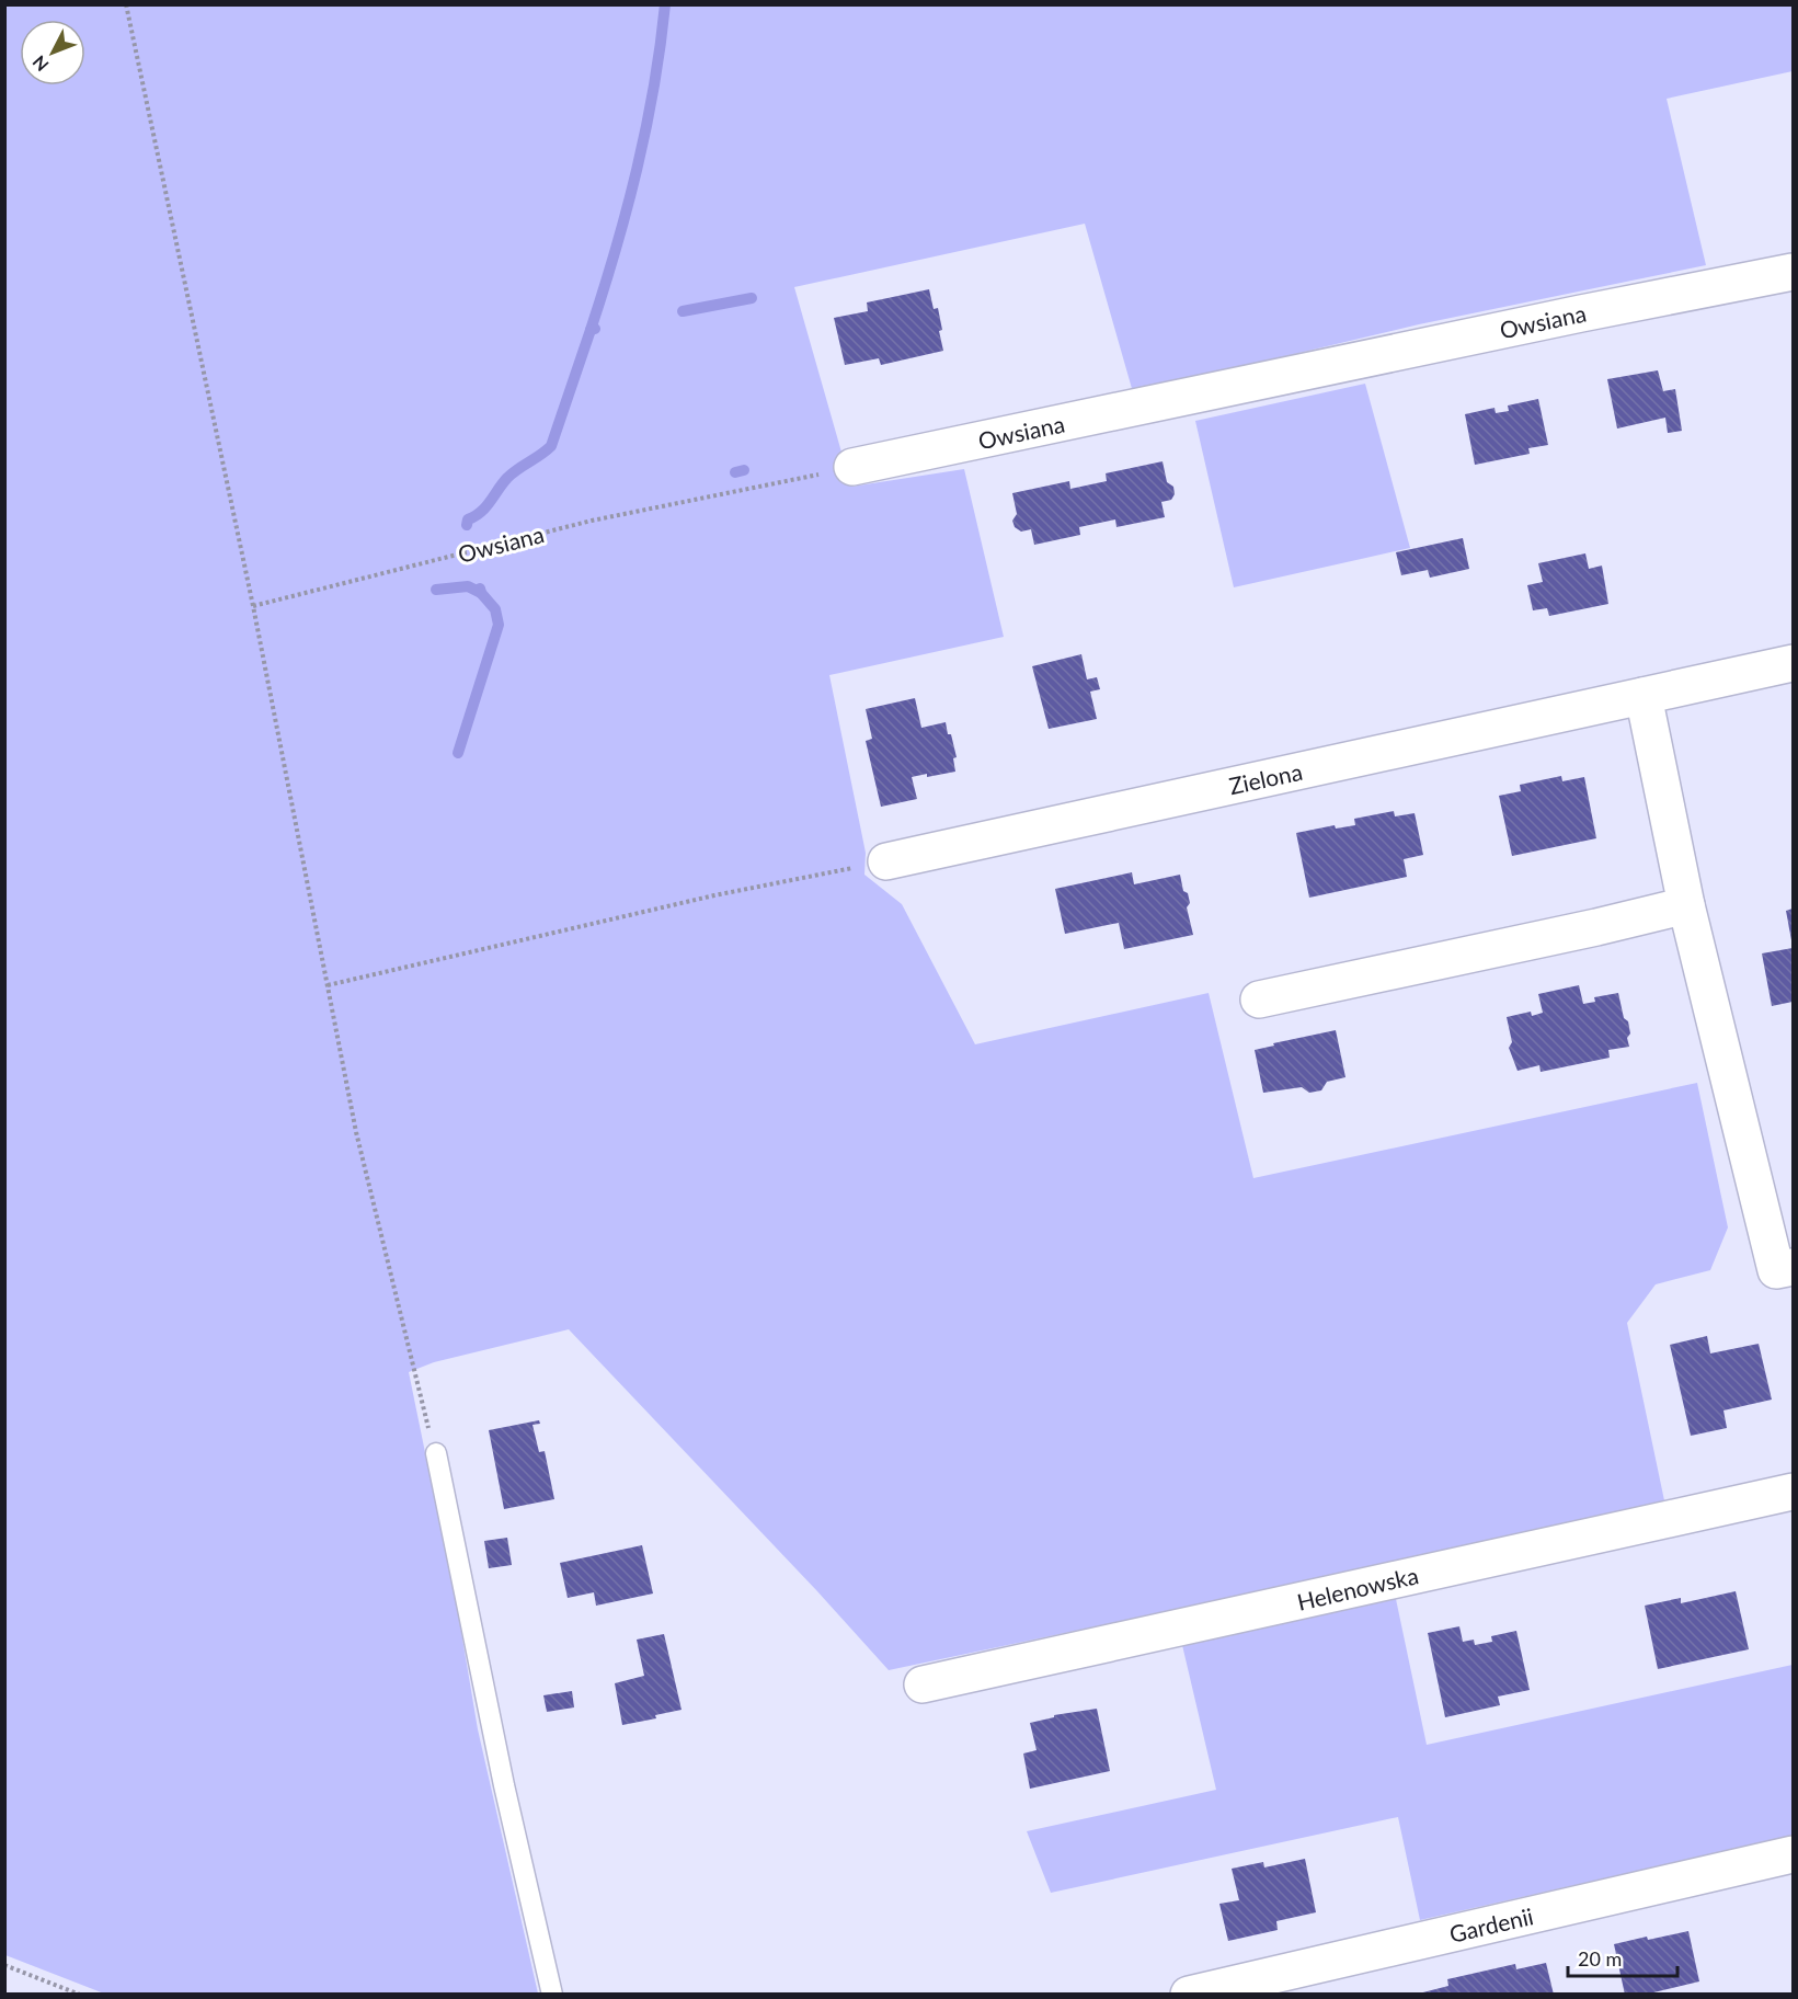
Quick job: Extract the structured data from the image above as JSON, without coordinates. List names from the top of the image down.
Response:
{
  "streets": {
    "street": [
      "Owsiana",
      "Zielona",
      "Helenowska",
      "Gardenii"
    ]
  },
  "scale_bar": "20 m",
  "north": "bottom left"
}
